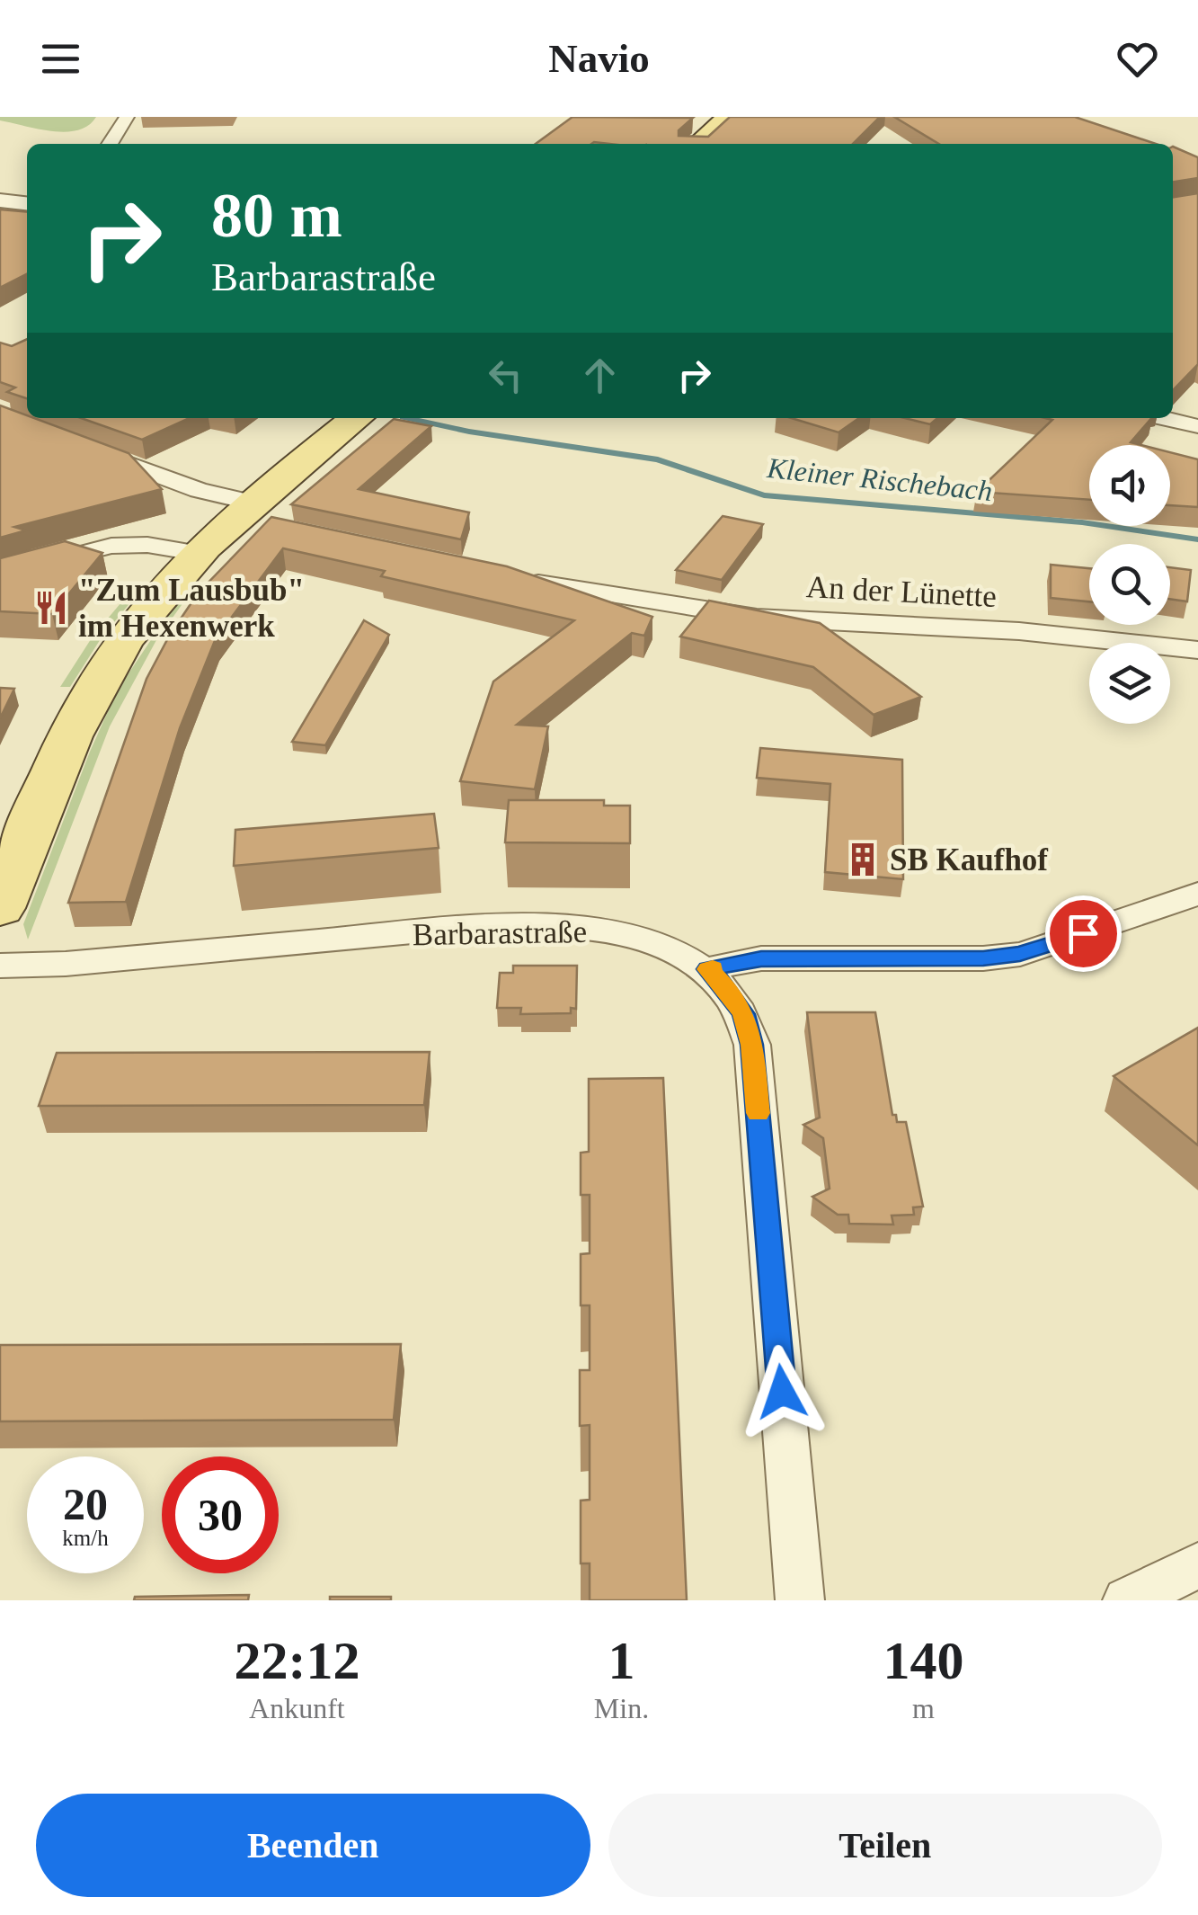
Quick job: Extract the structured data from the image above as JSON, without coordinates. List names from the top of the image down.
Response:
{
  "streets": {
    "street": ["An der Lünette", "Barbarastraße"]
  },
  "water": ["Kleiner Rischebach"],
  "places": {
    "restaurant": ["\"Zum Lausbub\" im Hexenwerk"],
    "building": ["SB Kaufhof"]
  },
  "page": {
    "header": "Navio",
    "turn": ["80 m", "Barbarastraße"],
    "speed": "20 km/h",
    "limit": "30",
    "eta": [
      "22:12",
      "Ankunft",
      "1",
      "Min.",
      "140",
      "m"
    ],
    "buttons": ["Beenden", "Teilen"]
  }
}
